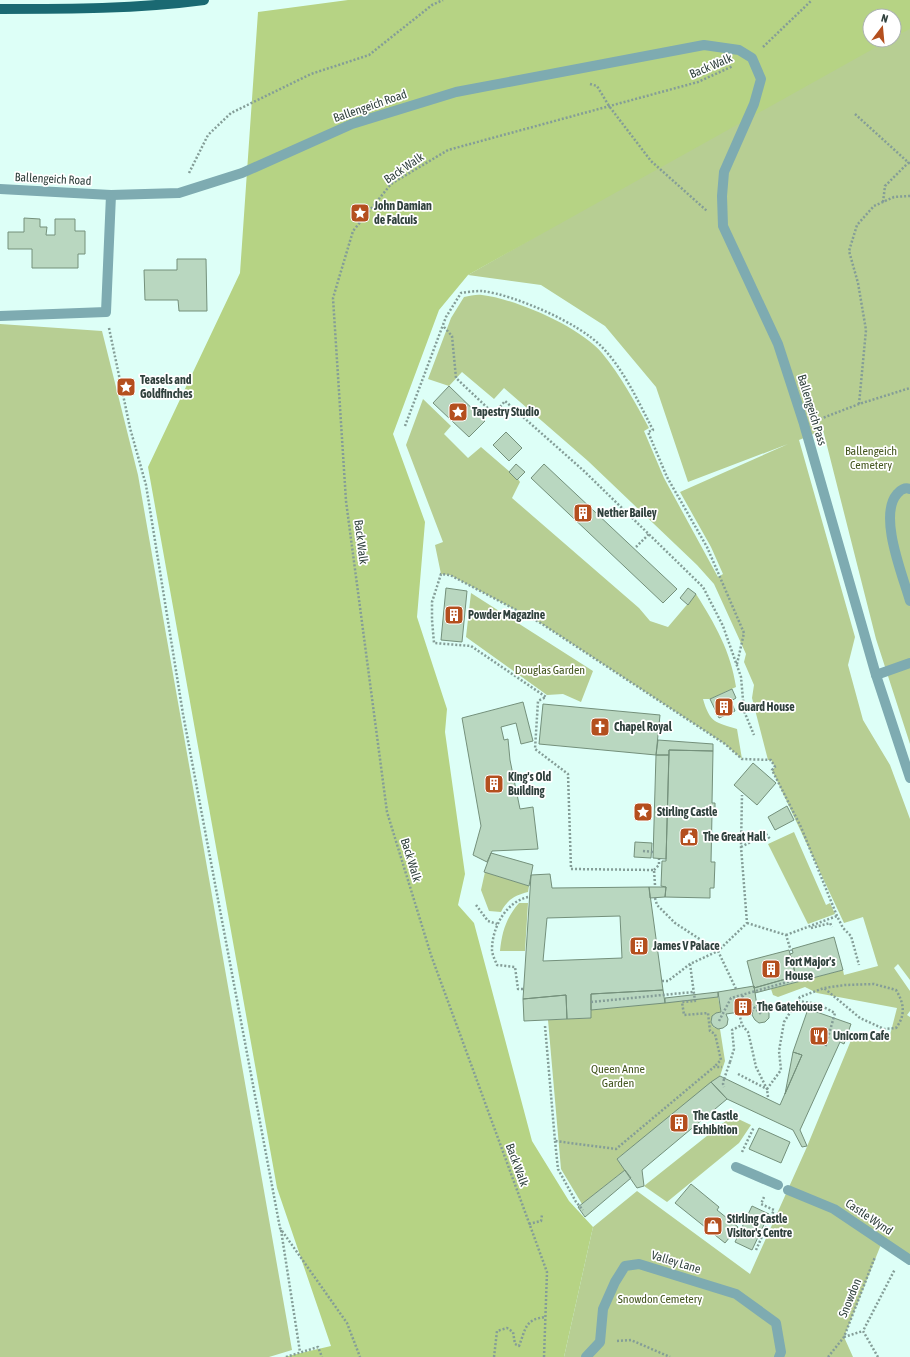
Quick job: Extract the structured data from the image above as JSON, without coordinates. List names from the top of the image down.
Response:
{
  "streets": {
    "street": [
      "Ballengeich Road",
      "Ballengeich Pass",
      "Castle Wynd",
      "Valley Lane"
    ],
    "path": ["Back Walk", "Snowdon"]
  },
  "crossings": [
    ["Back Walk", "Ballengeich Road"],
    ["Back Walk", "Ballengeich Pass"],
    ["Ballengeich Road", "Ballengeich Pass"],
    ["Castle Wynd", "Snowdon"]
  ],
  "parks": [
    "Ballengeich Cemetery",
    "Douglas Garden",
    "Queen Anne Garden",
    "Snowdon Cemetery"
  ],
  "places": {
    "place": [
      "John Damian de Falcuis",
      "Teasels and Goldfinches",
      "Tapestry Studio",
      "Stirling Castle"
    ],
    "building": [
      "Nether Bailey",
      "Powder Magazine",
      "Guard House",
      "King's Old Building",
      "James V Palace",
      "Fort Major's House",
      "The Gatehouse",
      "The Castle Exhibition"
    ],
    "church": ["Chapel Royal"],
    "public building": ["The Great Hall"],
    "restaurant": ["Unicorn Cafe"],
    "shop": ["Stirling Castle Visitor's Centre"]
  },
  "north": "top"
}
